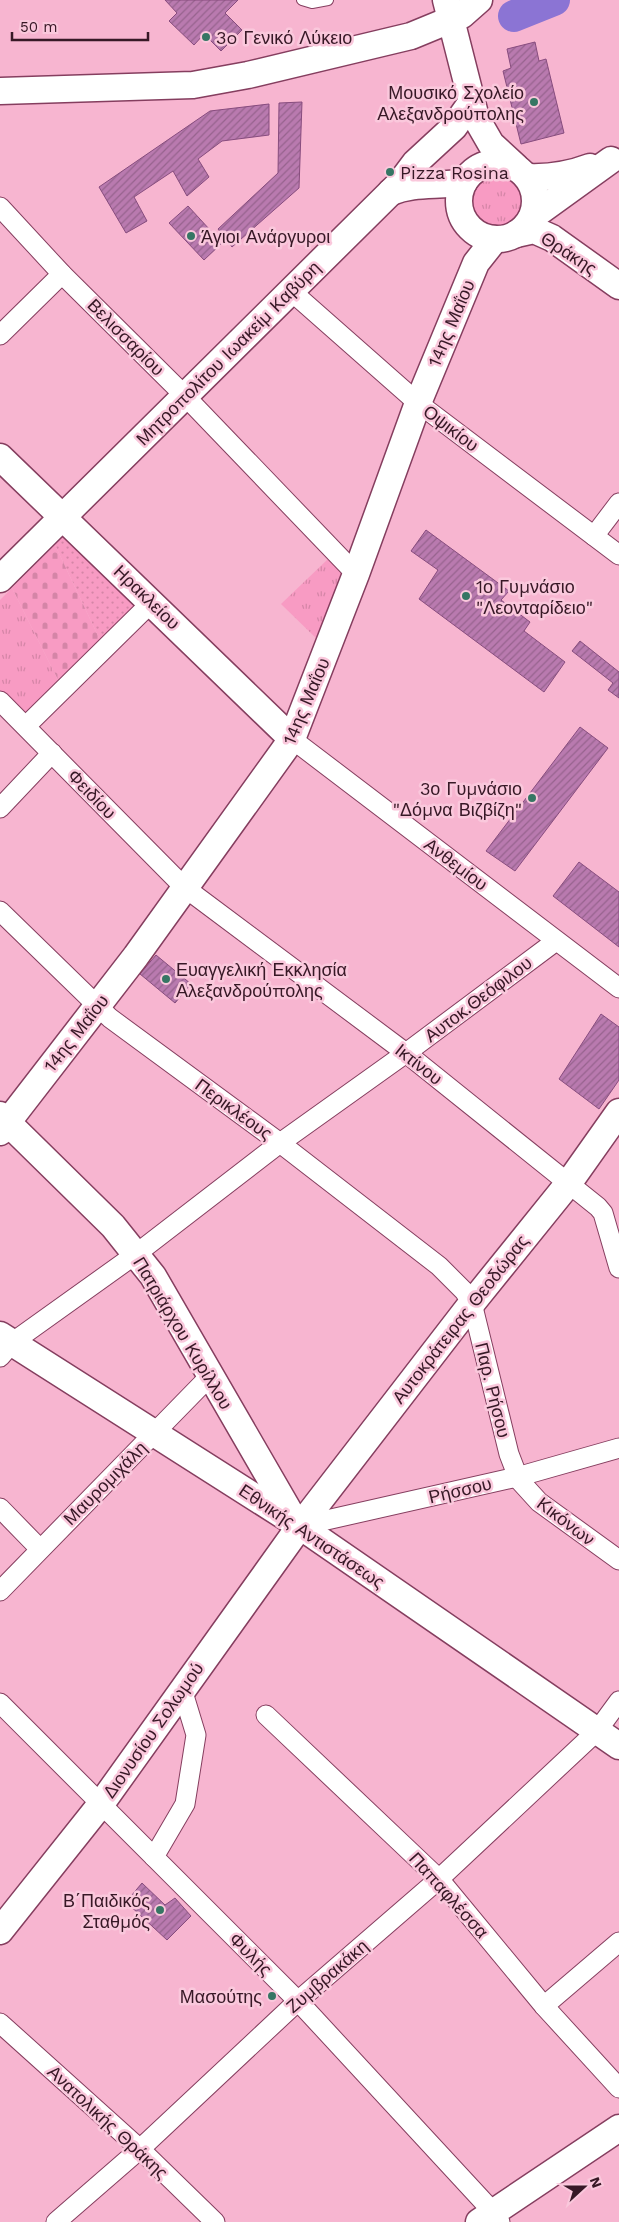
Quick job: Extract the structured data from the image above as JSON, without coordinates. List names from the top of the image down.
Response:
{
  "streets": {
    "street": [
      "Θράκης",
      "14ης Μαΐου",
      "Βελισσαρίου",
      "Μητροπολίτου Ιωακείμ Καβύρη",
      "Οψικίου",
      "Ηρακλείου",
      "Φειδίου",
      "Ανθεμίου",
      "Αυτοκ.Θεόφιλου",
      "Ικτίνου",
      "Περικλέους",
      "Αυτοκράτειρας Θεοδώρας",
      "Πατριάρχου Κυρίλλου",
      "Παρ. Ρήσου",
      "Μαυρομιχάλη",
      "Ρήσσου",
      "Κικόνων",
      "Εθνικής Αντιστάσεως",
      "Διονυσίου Σολωμού",
      "Παπαφλέσσα",
      "Φυλής",
      "Ζυμβρακάκη",
      "Ανατολικής Θράκης"
    ]
  },
  "crossings": [
    ["Θράκης", "14ης Μαΐου"],
    ["14ης Μαΐου", "Βελισσαρίου"],
    ["14ης Μαΐου", "Οψικίου"],
    ["14ης Μαΐου", "Ηρακλείου"],
    ["14ης Μαΐου", "Φειδίου"],
    ["14ης Μαΐου", "Ανθεμίου"],
    ["14ης Μαΐου", "Ικτίνου"],
    ["14ης Μαΐου", "Περικλέους"],
    ["14ης Μαΐου", "Πατριάρχου Κυρίλλου"],
    ["Βελισσαρίου", "Μητροπολίτου Ιωακείμ Καβύρη"],
    ["Μητροπολίτου Ιωακείμ Καβύρη", "Οψικίου"],
    ["Μητροπολίτου Ιωακείμ Καβύρη", "Ηρακλείου"],
    ["Ηρακλείου", "Ανθεμίου"],
    ["Φειδίου", "Ικτίνου"],
    ["Ανθεμίου", "Αυτοκ.Θεόφιλου"],
    ["Αυτοκ.Θεόφιλου", "Ικτίνου"],
    ["Αυτοκ.Θεόφιλου", "Περικλέους"],
    ["Αυτοκ.Θεόφιλου", "Πατριάρχου Κυρίλλου"],
    ["Αυτοκ.Θεόφιλου", "Εθνικής Αντιστάσεως"],
    ["Ικτίνου", "Αυτοκράτειρας Θεοδώρας"],
    ["Περικλέους", "Αυτοκράτειρας Θεοδώρας"],
    ["Περικλέους", "Παρ. Ρήσου"],
    ["Αυτοκράτειρας Θεοδώρας", "Πατριάρχου Κυρίλλου"],
    ["Αυτοκράτειρας Θεοδώρας", "Παρ. Ρήσου"],
    ["Αυτοκράτειρας Θεοδώρας", "Ρήσσου"],
    ["Αυτοκράτειρας Θεοδώρας", "Εθνικής Αντιστάσεως"],
    ["Αυτοκράτειρας Θεοδώρας", "Διονυσίου Σολωμού"],
    ["Πατριάρχου Κυρίλλου", "Μαυρομιχάλη"],
    ["Πατριάρχου Κυρίλλου", "Ρήσσου"],
    ["Πατριάρχου Κυρίλλου", "Εθνικής Αντιστάσεως"],
    ["Πατριάρχου Κυρίλλου", "Διονυσίου Σολωμού"],
    ["Παρ. Ρήσου", "Ρήσσου"],
    ["Παρ. Ρήσου", "Κικόνων"],
    ["Μαυρομιχάλη", "Εθνικής Αντιστάσεως"],
    ["Ρήσσου", "Κικόνων"],
    ["Ρήσσου", "Εθνικής Αντιστάσεως"],
    ["Ρήσσου", "Διονυσίου Σολωμού"],
    ["Εθνικής Αντιστάσεως", "Διονυσίου Σολωμού"],
    ["Εθνικής Αντιστάσεως", "Ζυμβρακάκη"],
    ["Διονυσίου Σολωμού", "Φυλής"],
    ["Παπαφλέσσα", "Ζυμβρακάκη"],
    ["Φυλής", "Ζυμβρακάκη"],
    ["Ζυμβρακάκη", "Ανατολικής Θράκης"]
  ],
  "places": [
    "3o Γενικό Λύκειο",
    "Μουσικό Σχολείο Αλεξανδρούπολης",
    "Pizza Rosina",
    "Άγιοι Ανάργυροι",
    "1ο Γυμνάσιο \"Λεονταρίδειο\"",
    "3ο Γυμνάσιο \"Δόμνα Βιζβίζη\"",
    "Ευαγγελική Εκκλησία Αλεξανδρούπολης",
    "Β΄Παιδικός Σταθμός",
    "Μασούτης"
  ],
  "scale_bar": "50 m",
  "north": "right"
}
